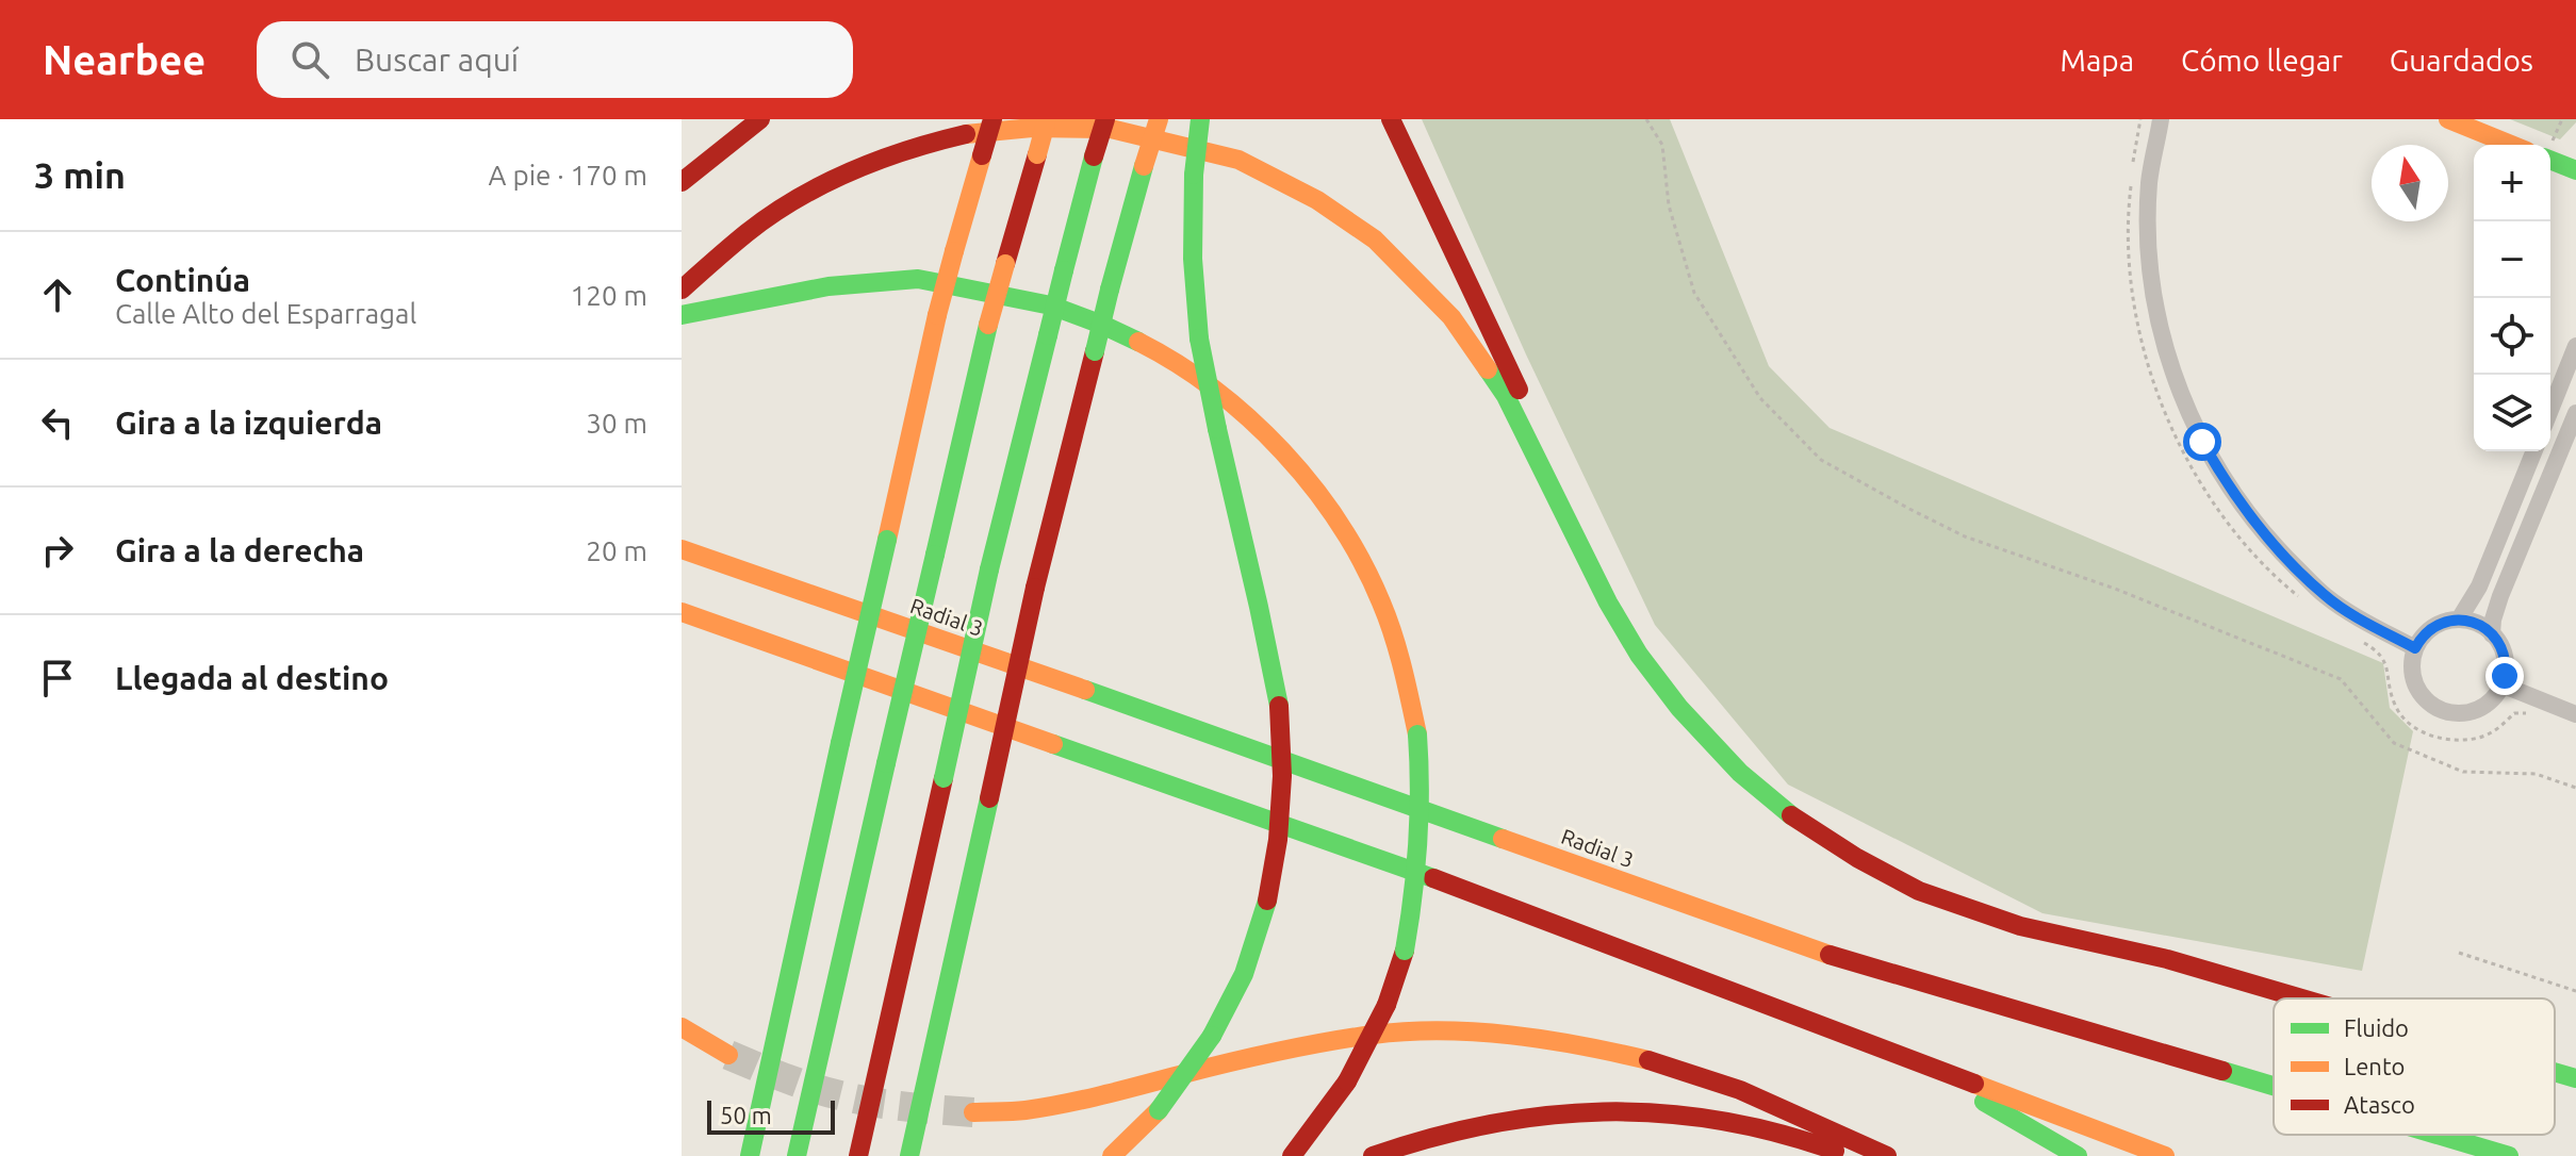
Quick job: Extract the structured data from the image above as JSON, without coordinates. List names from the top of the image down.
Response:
{
  "streets": {
    "main road": ["Radial 3"]
  },
  "legend": ["Fluido", "Lento", "Atasco"],
  "scale_bar": "50 m",
  "north": "top",
  "page": {
    "header": "Nearbee",
    "search": "Buscar aquí",
    "nav": ["Mapa", "Cómo llegar", "Guardados"],
    "heading": ["3 min", "A pie · 170 m"],
    "map_buttons": ["+", "−"],
    "list": [
      ["Continúa", "Calle Alto del Esparragal", "120 m"],
      ["Gira a la izquierda", "30 m"],
      ["Gira a la derecha", "20 m"],
      "Llegada al destino"
    ],
    "scale": "50 m"
  }
}
